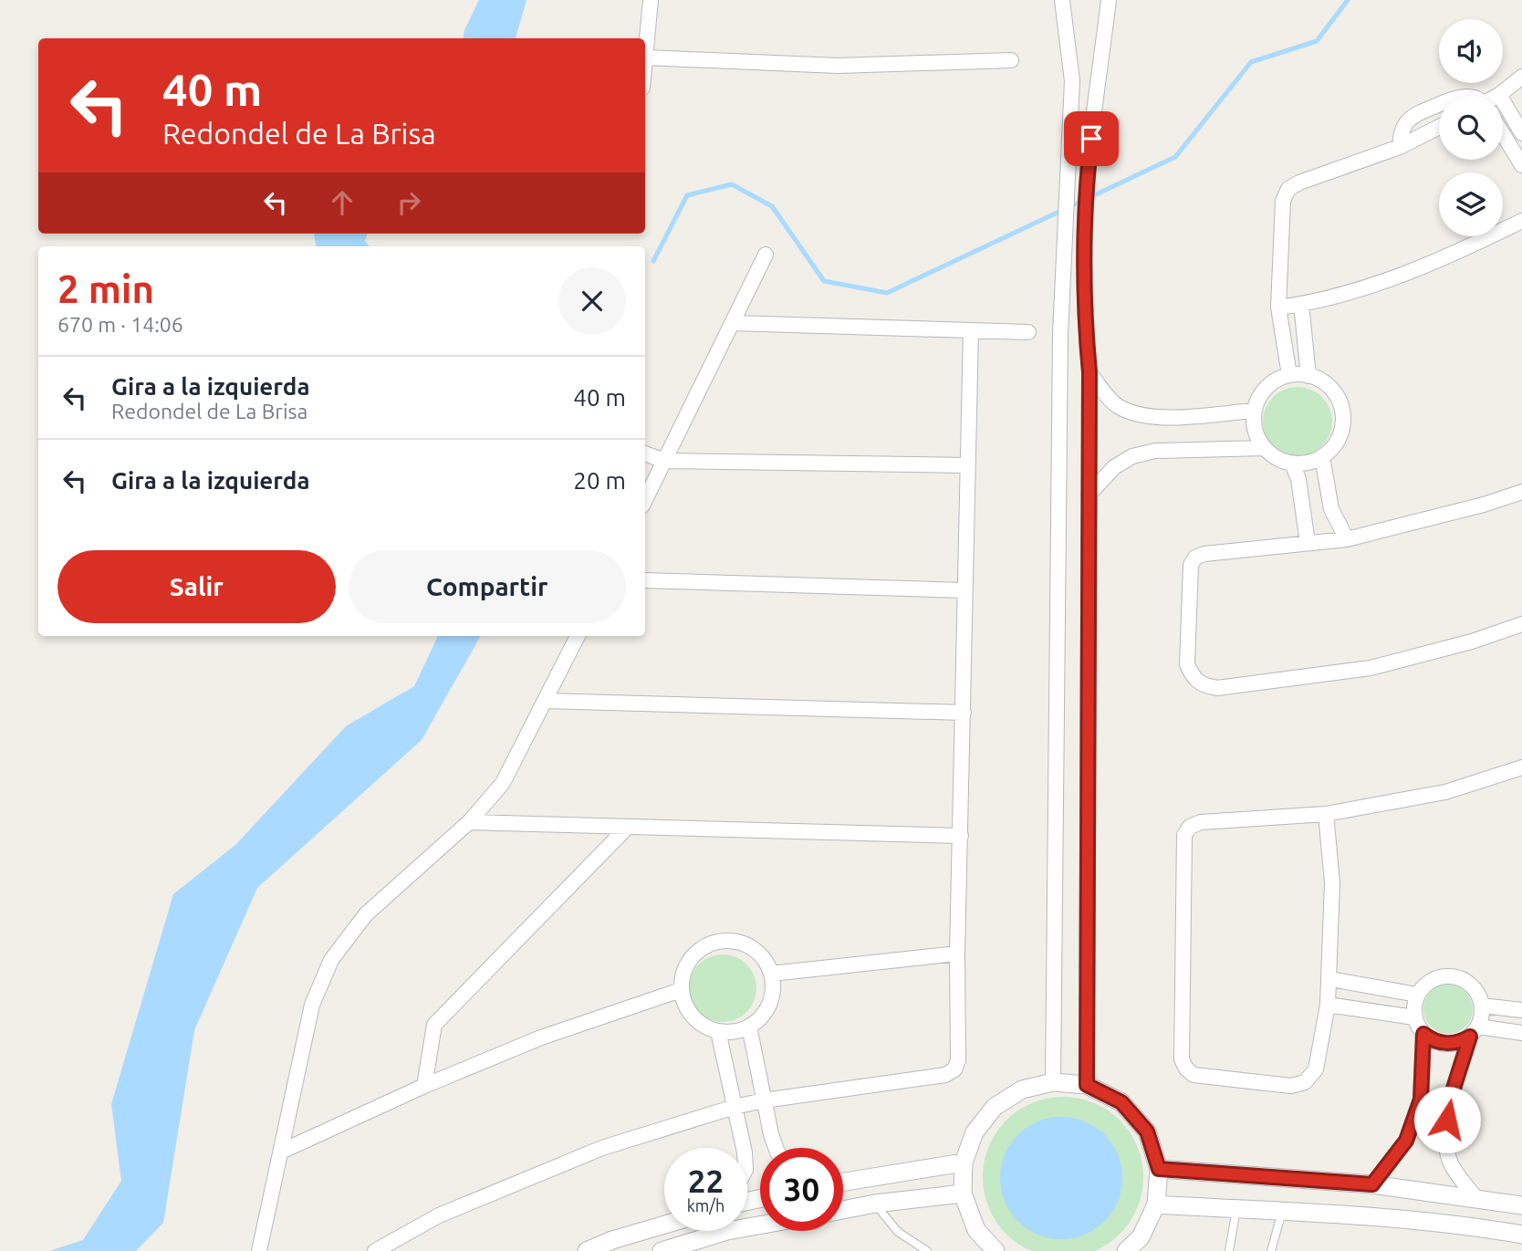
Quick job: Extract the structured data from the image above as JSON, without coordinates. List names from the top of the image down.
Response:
{
  "page": {
    "turn": ["40 m", "Redondel de La Brisa"],
    "heading": ["2 min", "670 m · 14:06"],
    "list": [
      {
        "name": "Gira a la izquierda",
        "note": "Redondel de La Brisa",
        "value": "40 m"
      },
      {
        "name": "Gira a la izquierda",
        "value": "20 m"
      }
    ],
    "buttons": ["Salir", "Compartir"],
    "speed": "22 km/h",
    "limit": "30"
  }
}
